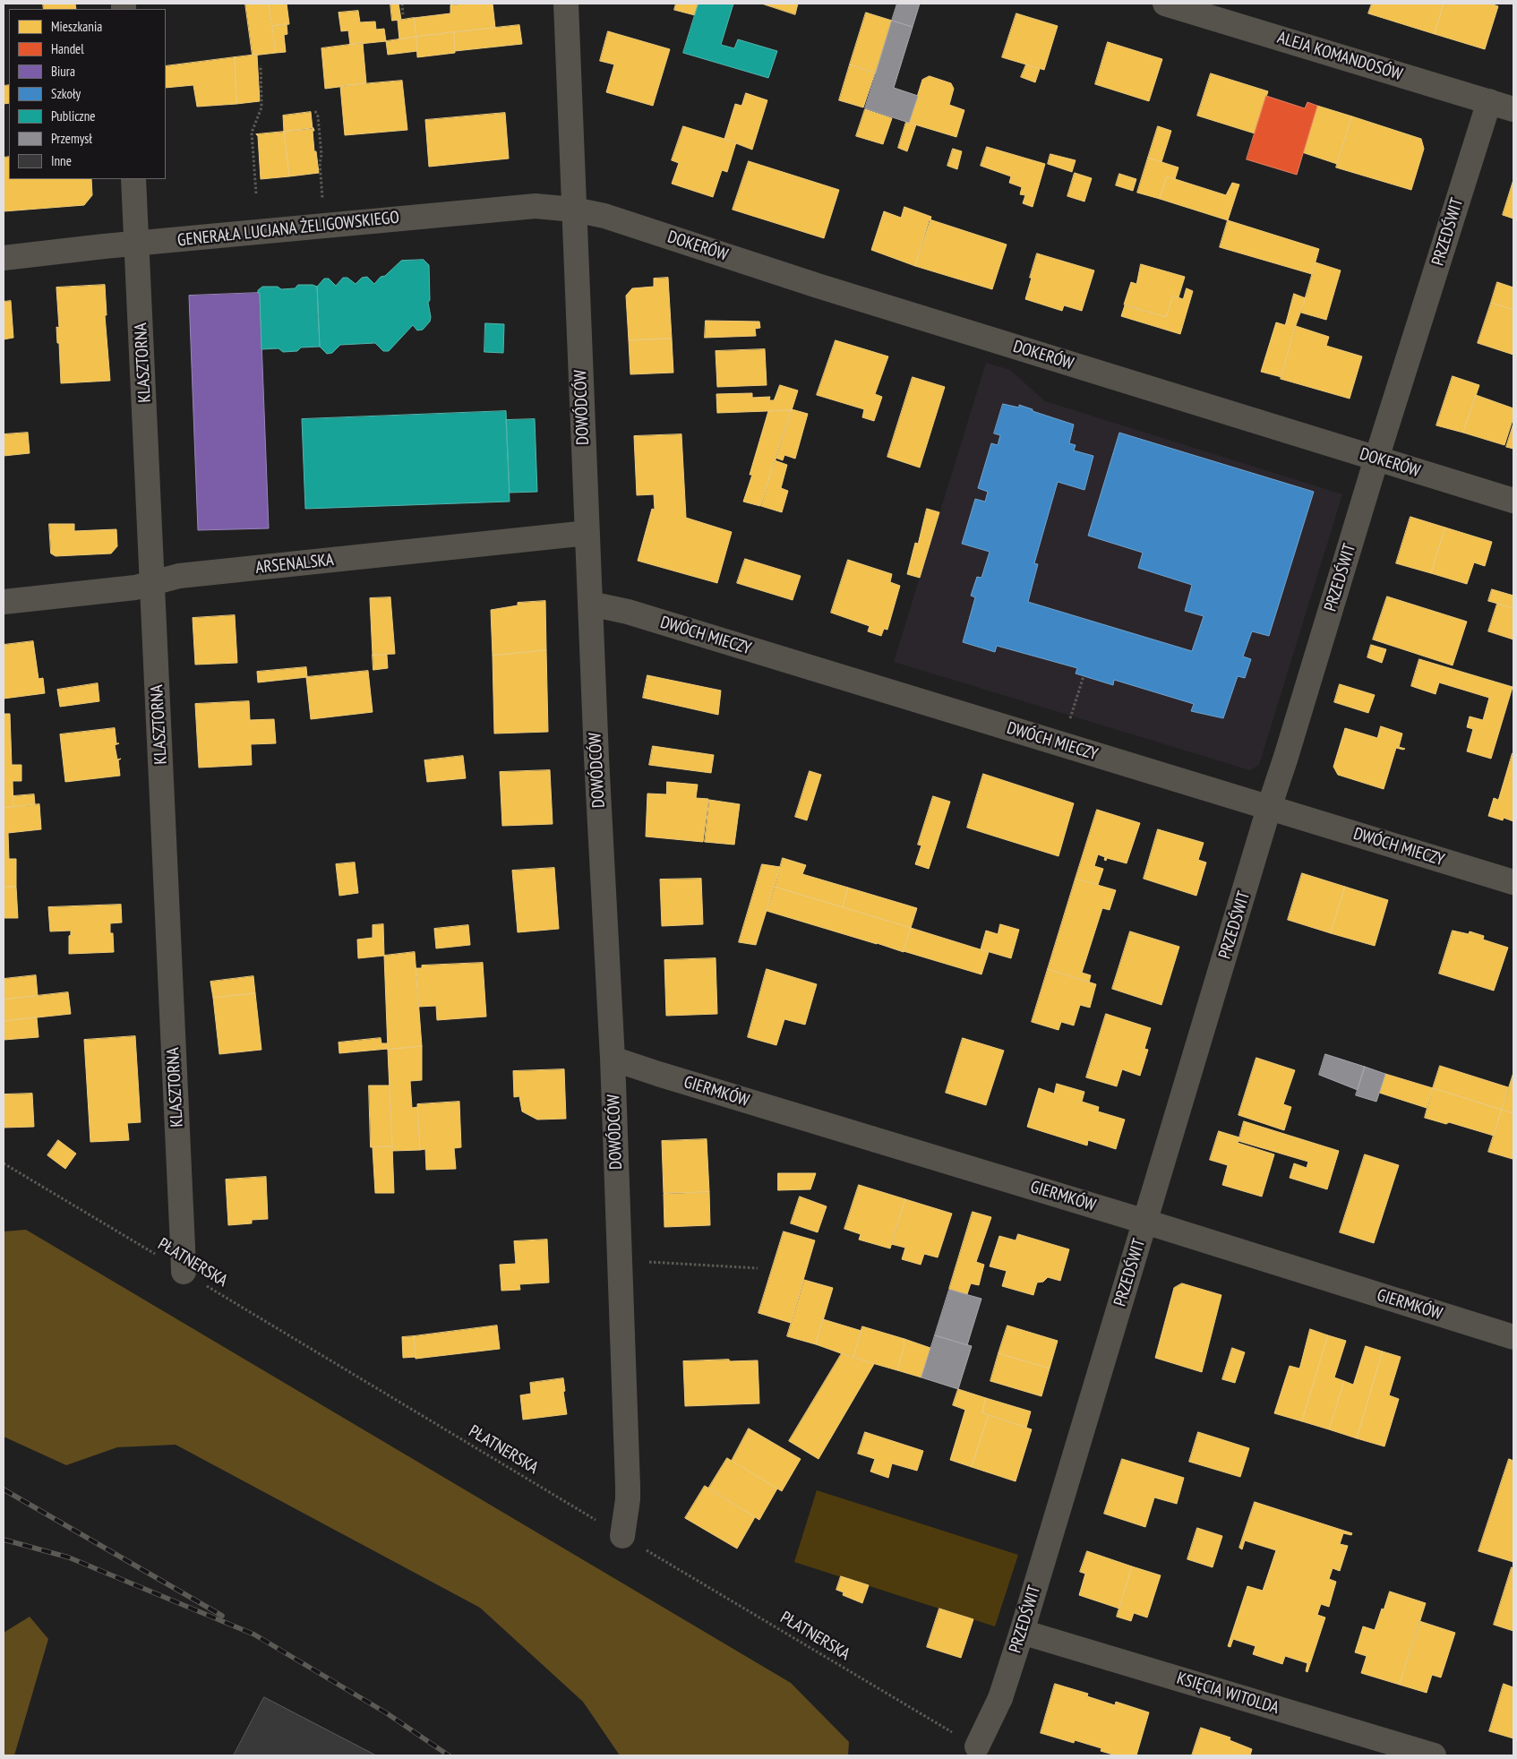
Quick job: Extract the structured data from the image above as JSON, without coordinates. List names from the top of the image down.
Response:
{
  "streets": {
    "street": [
      "ALEJA KOMANDOSÓW",
      "GENERAŁA LUCJANA ŻELIGOWSKIEGO",
      "PRZEDŚWIT",
      "DOKERÓW",
      "KLASZTORNA",
      "DOWÓDCÓW",
      "ARSENALSKA",
      "DWÓCH MIECZY",
      "GIERMKÓW",
      "KSIĘCIA WITOLDA"
    ],
    "path": ["PŁATNERSKA"]
  },
  "crossings": [
    ["ALEJA KOMANDOSÓW", "PRZEDŚWIT"],
    ["GENERAŁA LUCJANA ŻELIGOWSKIEGO", "DOKERÓW"],
    ["GENERAŁA LUCJANA ŻELIGOWSKIEGO", "KLASZTORNA"],
    ["GENERAŁA LUCJANA ŻELIGOWSKIEGO", "DOWÓDCÓW"],
    ["PRZEDŚWIT", "DOKERÓW"],
    ["PRZEDŚWIT", "DWÓCH MIECZY"],
    ["PRZEDŚWIT", "GIERMKÓW"],
    ["PRZEDŚWIT", "PŁATNERSKA"],
    ["PRZEDŚWIT", "KSIĘCIA WITOLDA"],
    ["DOKERÓW", "DOWÓDCÓW"],
    ["KLASZTORNA", "ARSENALSKA"],
    ["KLASZTORNA", "PŁATNERSKA"],
    ["DOWÓDCÓW", "ARSENALSKA"],
    ["DOWÓDCÓW", "DWÓCH MIECZY"],
    ["DOWÓDCÓW", "GIERMKÓW"],
    ["DOWÓDCÓW", "PŁATNERSKA"]
  ],
  "legend": [
    "Mieszkania",
    "Handel",
    "Biura",
    "Szkoły",
    "Publiczne",
    "Przemysł",
    "Inne"
  ]
}
